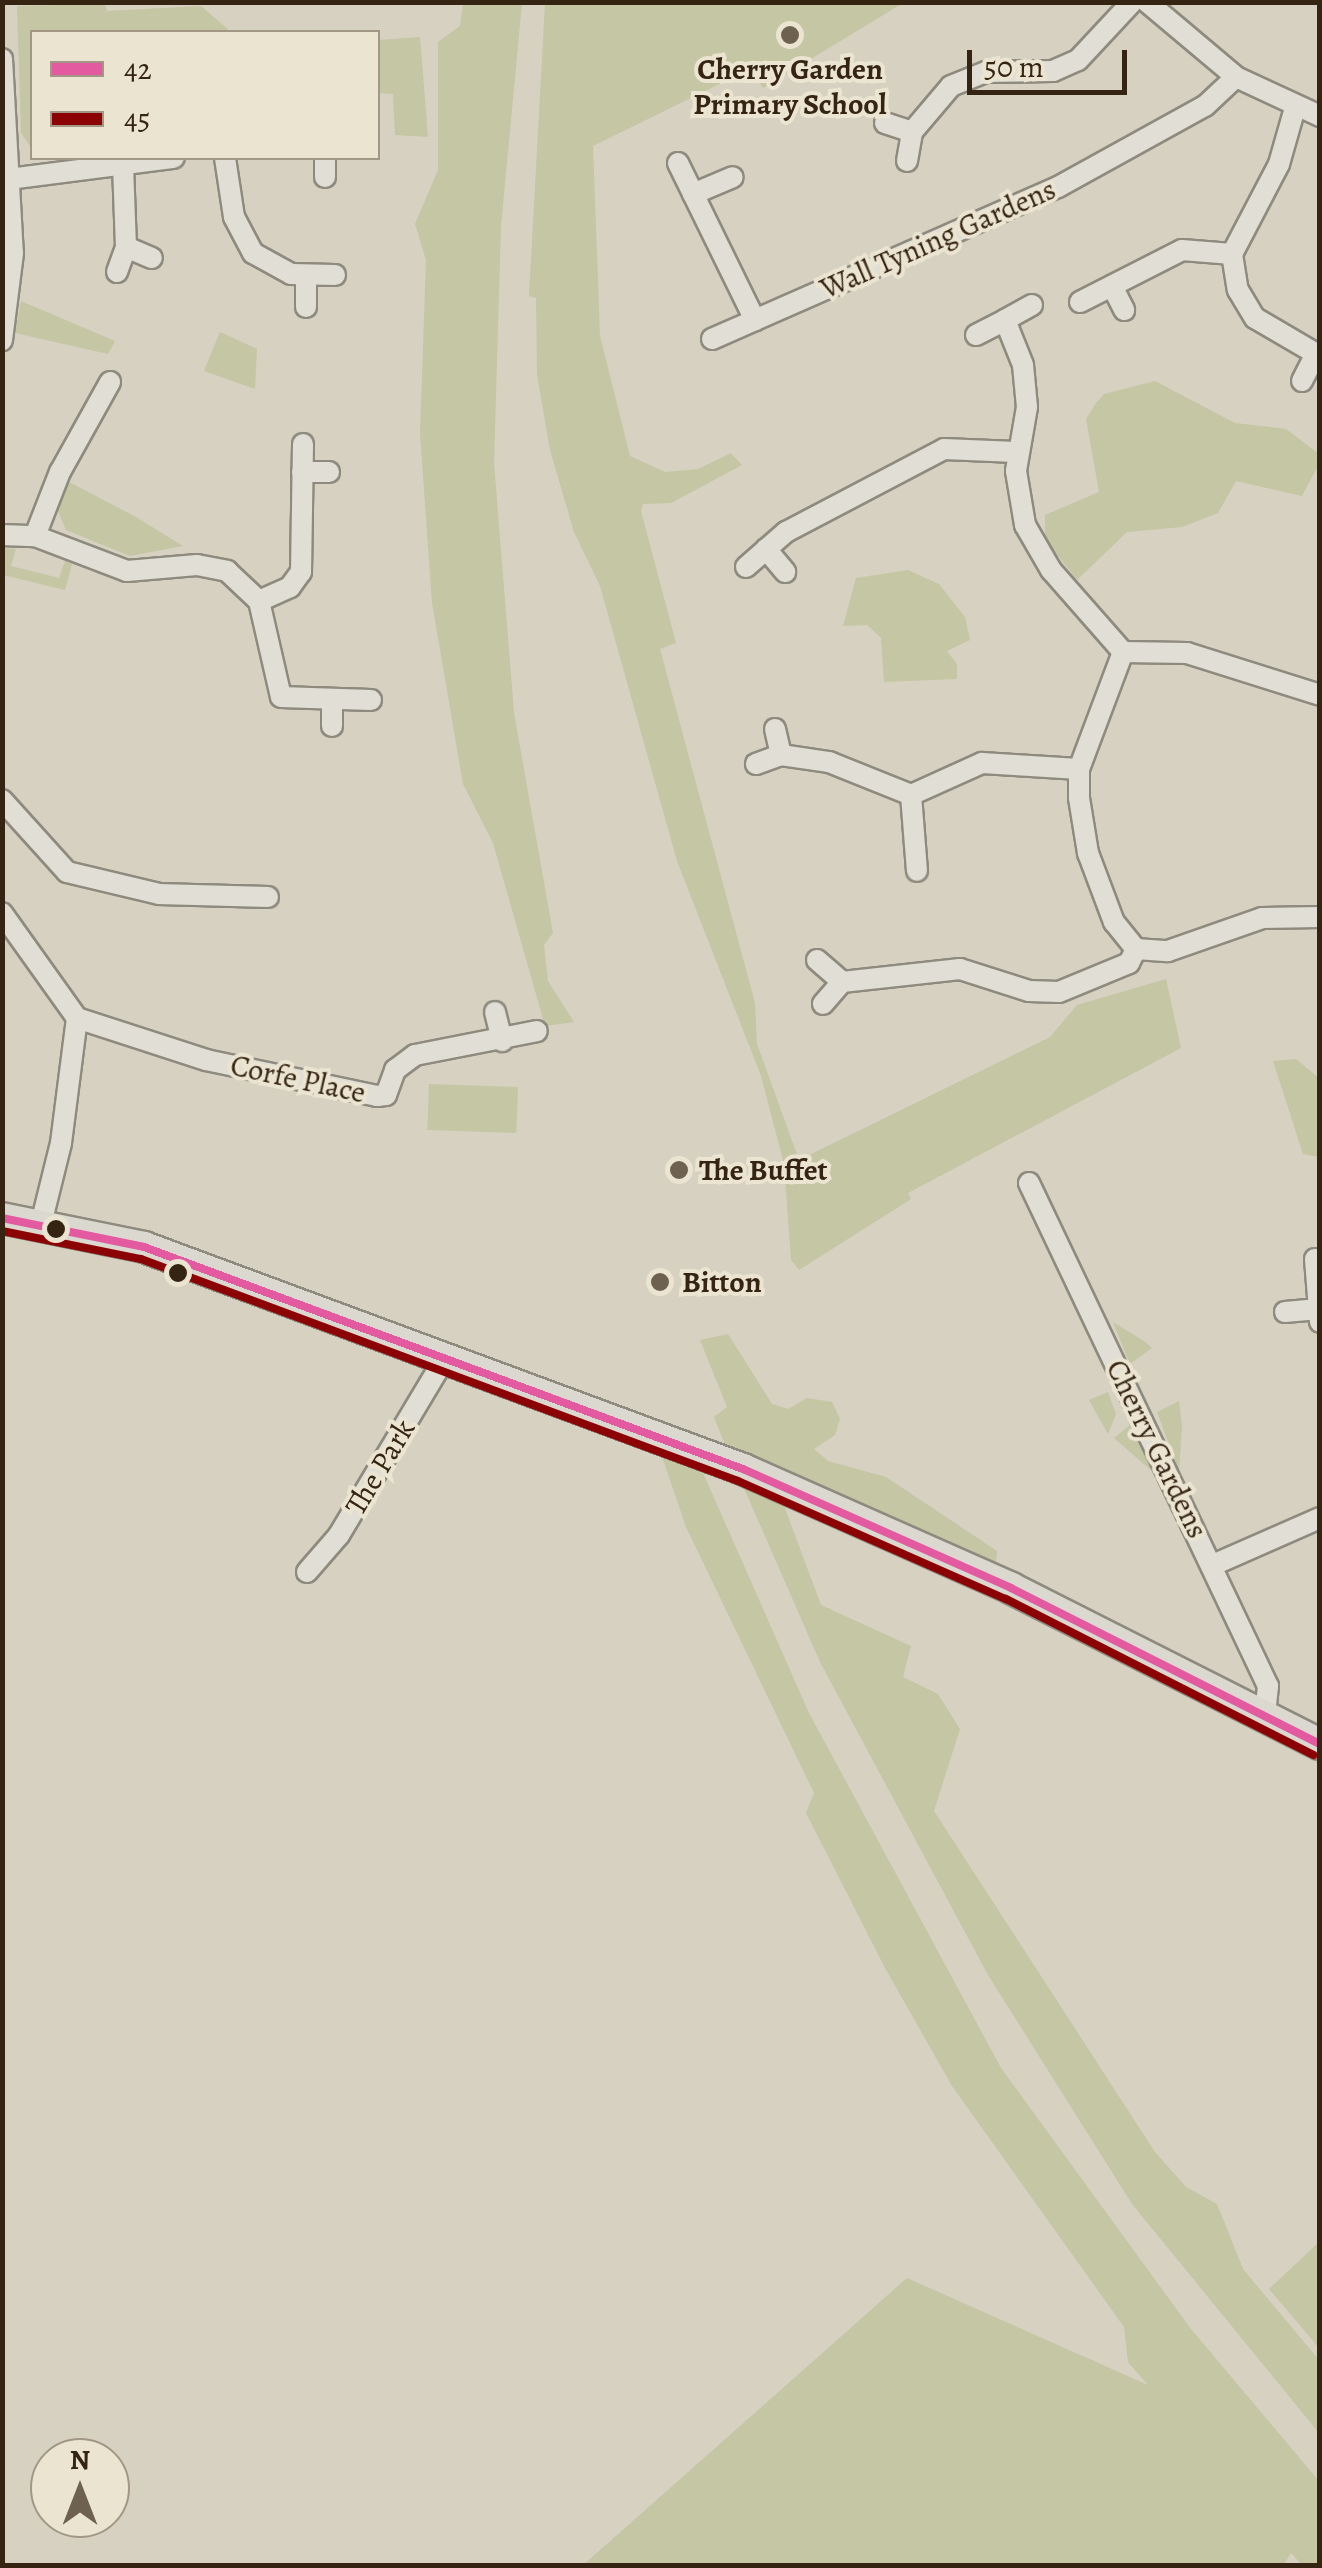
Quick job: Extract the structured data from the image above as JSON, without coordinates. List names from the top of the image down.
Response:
{
  "streets": {
    "street": [
      "Wall Tyning Gardens",
      "Corfe Place",
      "Cherry Gardens",
      "The Park"
    ]
  },
  "places": ["Cherry Garden Primary School", "The Buffet", "Bitton"],
  "lines": ["transit line 42", "transit line 45"],
  "legend": ["42", "45"],
  "scale_bar": "50 m",
  "north": "top"
}
